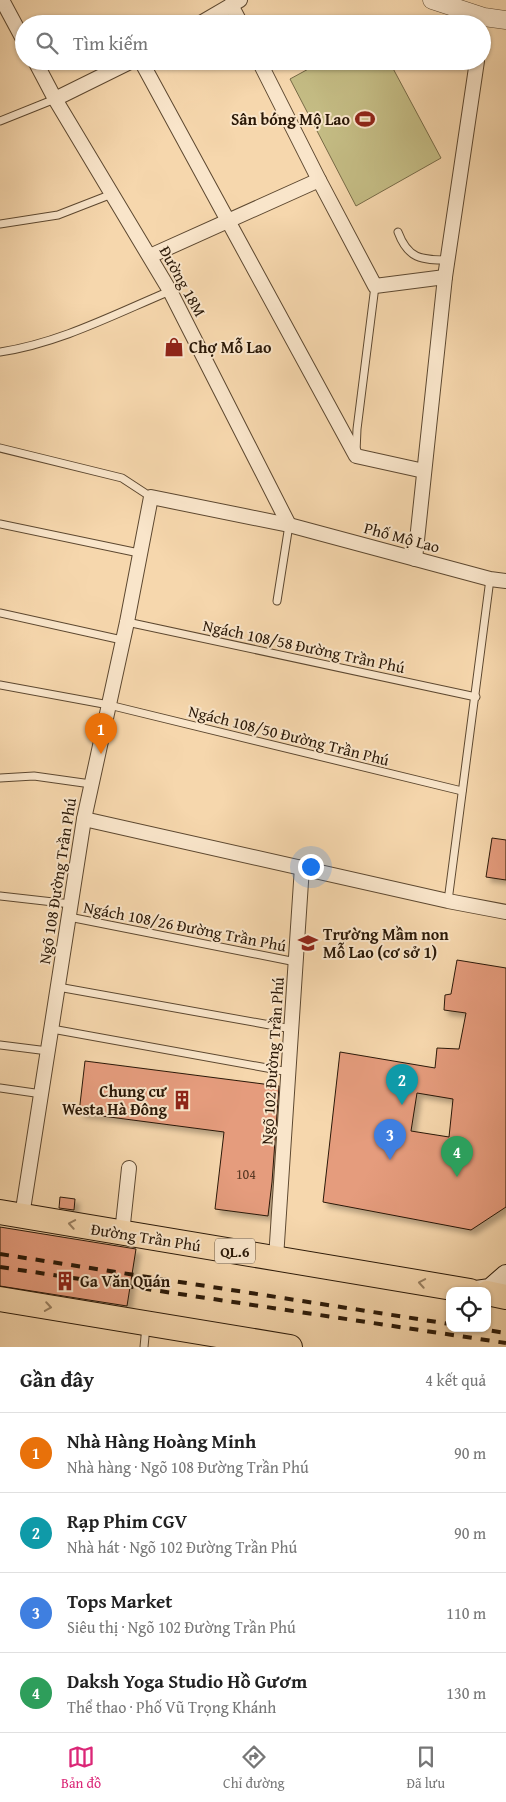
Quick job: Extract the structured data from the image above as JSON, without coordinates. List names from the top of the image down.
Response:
{
  "streets": {
    "highway": ["Đường Trần Phú", "QL.6"],
    "street": [
      "Đường 18M",
      "Phố Mộ Lao",
      "Ngõ 108 Đường Trần Phú",
      "Ngõ 102 Đường Trần Phú"
    ],
    "lane": ["Ngách 108/58 Đường Trần Phú", "Ngách 108/50 Đường Trần Phú", "Ngách 108/26 Đường Trần Phú"]
  },
  "crossings": [
    ["Đường 18M", "Phố Mộ Lao"],
    ["Phố Mộ Lao", "Ngõ 108 Đường Trần Phú"],
    ["Ngách 108/58 Đường Trần Phú", "Ngõ 108 Đường Trần Phú"],
    ["Ngách 108/50 Đường Trần Phú", "Ngõ 108 Đường Trần Phú"],
    ["Ngõ 108 Đường Trần Phú", "Ngách 108/26 Đường Trần Phú"],
    ["Ngõ 108 Đường Trần Phú", "Đường Trần Phú"],
    ["Ngách 108/26 Đường Trần Phú", "Ngõ 102 Đường Trần Phú"],
    ["Ngõ 102 Đường Trần Phú", "Đường Trần Phú"]
  ],
  "places": {
    "sports": ["Sân bóng Mộ Lao"],
    "shop": ["Chợ Mỗ Lao"],
    "school or university": ["Trường Mầm non Mỗ Lao (cơ sở 1)"],
    "building": ["Chung cư Westa Hà Đông", "Ga Văn Quán"]
  },
  "house_numbers": ["104"],
  "page": {
    "search": "Tìm kiếm",
    "pins": [
      "1",
      "2",
      "3",
      "4"
    ],
    "heading": ["Gần đây", "4 kết quả"],
    "list": [
      {
        "mark": "1",
        "name": "Nhà Hàng Hoàng Minh",
        "note": "Nhà hàng · Ngõ 108 Đường Trần Phú",
        "value": "90 m"
      },
      {
        "mark": "2",
        "name": "Rạp Phim CGV",
        "note": "Nhà hát · Ngõ 102 Đường Trần Phú",
        "value": "90 m"
      },
      {
        "mark": "3",
        "name": "Tops Market",
        "note": "Siêu thị · Ngõ 102 Đường Trần Phú",
        "value": "110 m"
      },
      {
        "mark": "4",
        "name": "Daksh Yoga Studio Hồ Gươm",
        "note": "Thể thao · Phố Vũ Trọng Khánh",
        "value": "130 m"
      }
    ],
    "nav": ["Bản đồ", "Chỉ đường", "Đã lưu"]
  }
}
